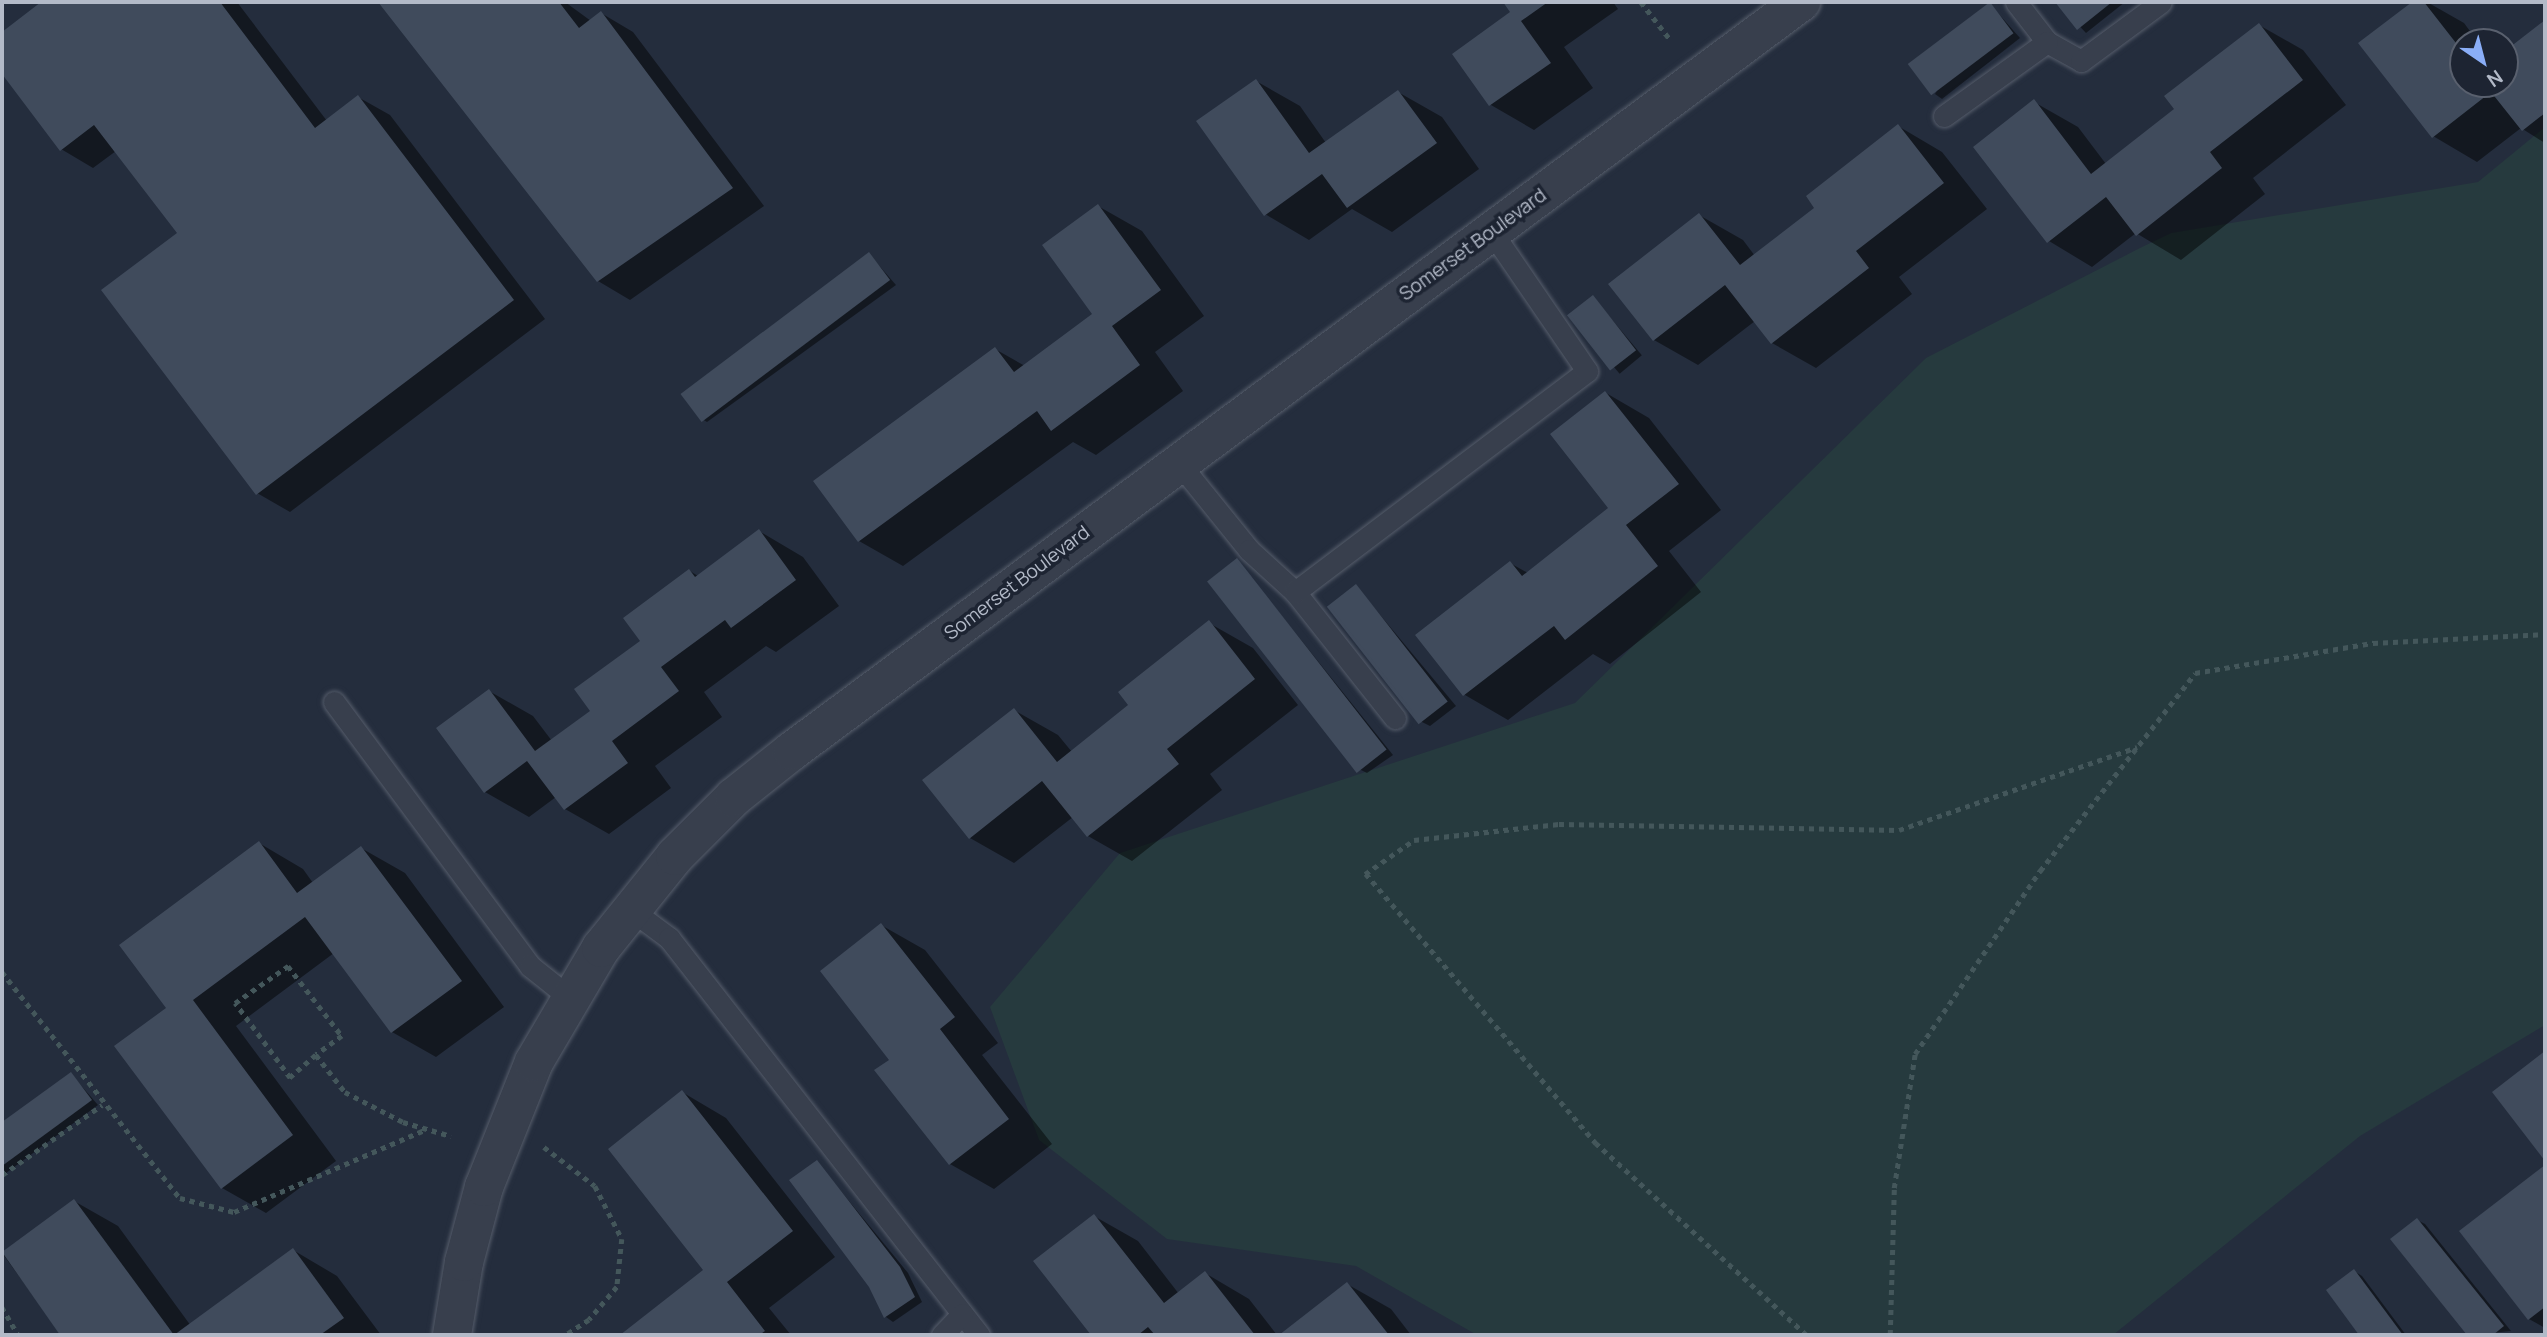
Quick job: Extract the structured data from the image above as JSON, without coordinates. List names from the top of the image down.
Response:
{
  "streets": {
    "street": ["Somerset Boulevard"]
  },
  "north": "bottom right"
}
